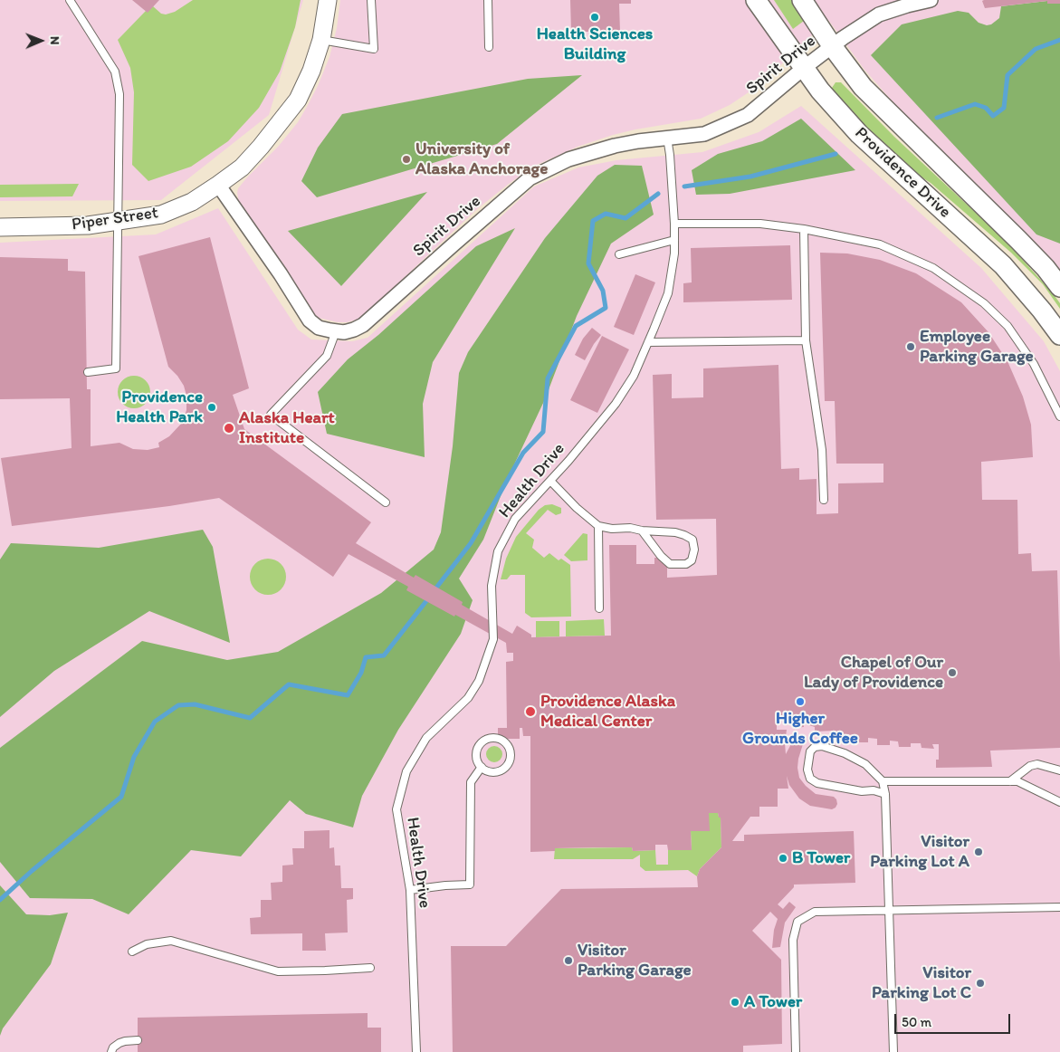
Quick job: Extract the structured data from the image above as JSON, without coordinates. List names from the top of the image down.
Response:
{
  "streets": {
    "main road": ["Providence Drive"],
    "street": ["Spirit Drive", "Piper Street"],
    "lane": ["Health Drive"]
  },
  "crossings": [
    ["Spirit Drive", "Providence Drive"],
    ["Spirit Drive", "Piper Street"],
    ["Spirit Drive", "Health Drive"]
  ],
  "places": [
    "Health Sciences Building",
    "University of Alaska Anchorage",
    "Employee Parking Garage",
    "Providence Health Park",
    "Alaska Heart Institute",
    "Chapel of Our Lady of Providence",
    "Higher Grounds Coffee",
    "Providence Alaska Medical Center",
    "Visitor Parking Lot A",
    "B Tower",
    "Visitor Parking Garage",
    "Visitor Parking Lot C",
    "A Tower"
  ],
  "scale_bar": "50 m",
  "north": "right"
}
